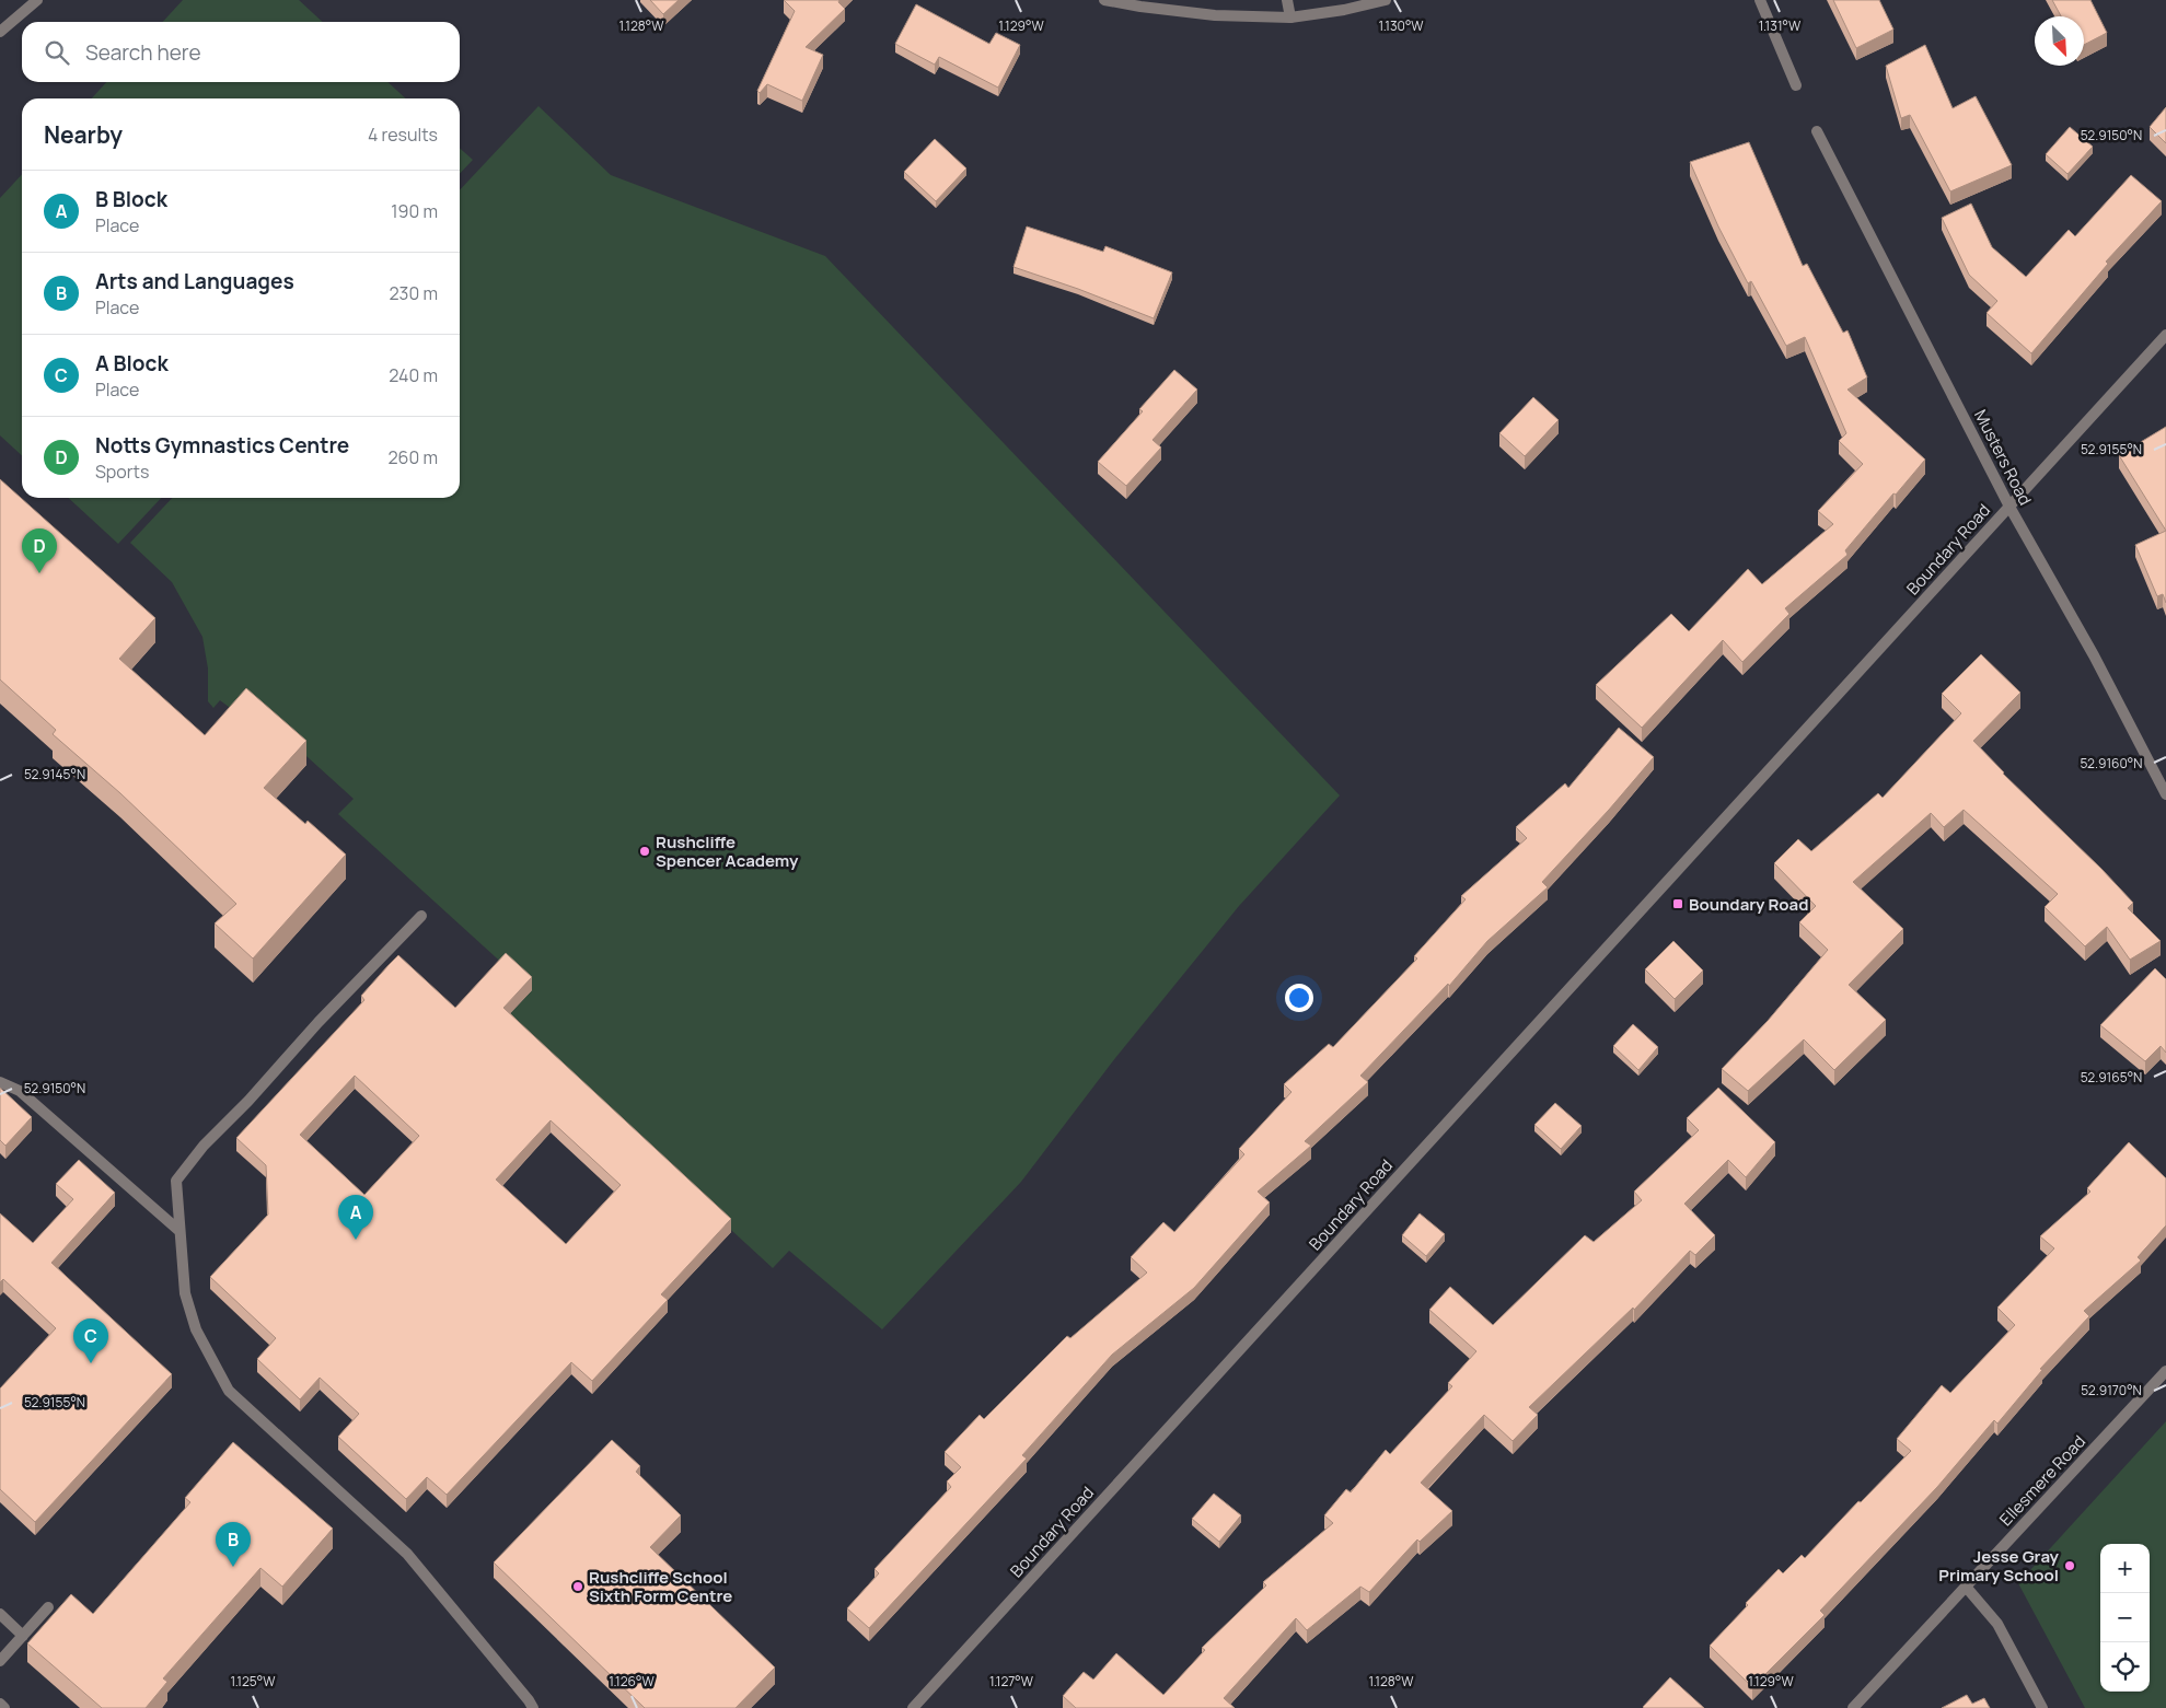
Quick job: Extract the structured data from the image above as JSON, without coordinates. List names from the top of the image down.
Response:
{
  "streets": {
    "street": ["Musters Road", "Boundary Road", "Ellesmere Road"]
  },
  "crossings": [
    ["Musters Road", "Boundary Road"]
  ],
  "places": {
    "other": ["Rushcliffe Spencer Academy", "Jesse Gray Primary School", "Rushcliffe School Sixth Form Centre"],
    "transit": ["Boundary Road"]
  },
  "north": "bottom right",
  "page": {
    "search": "Search here",
    "heading": ["Nearby", "4 results"],
    "list": [
      {
        "mark": "A",
        "name": "B Block",
        "note": "Place",
        "value": "190 m"
      },
      {
        "mark": "B",
        "name": "Arts and Languages",
        "note": "Place",
        "value": "230 m"
      },
      {
        "mark": "C",
        "name": "A Block",
        "note": "Place",
        "value": "240 m"
      },
      {
        "mark": "D",
        "name": "Notts Gymnastics Centre",
        "note": "Sports",
        "value": "260 m"
      }
    ],
    "pins": [
      "D",
      "A",
      "C",
      "B"
    ],
    "map_buttons": ["+", "−"]
  },
  "coordinates": [
    "1.128°W",
    "1.129°W",
    "1.130°W",
    "1.131°W",
    "52.9150°N",
    "52.9155°N",
    "52.9160°N",
    "52.9145°N",
    "52.9165°N",
    "52.9170°N",
    "1.125°W",
    "1.126°W",
    "1.127°W"
  ]
}
